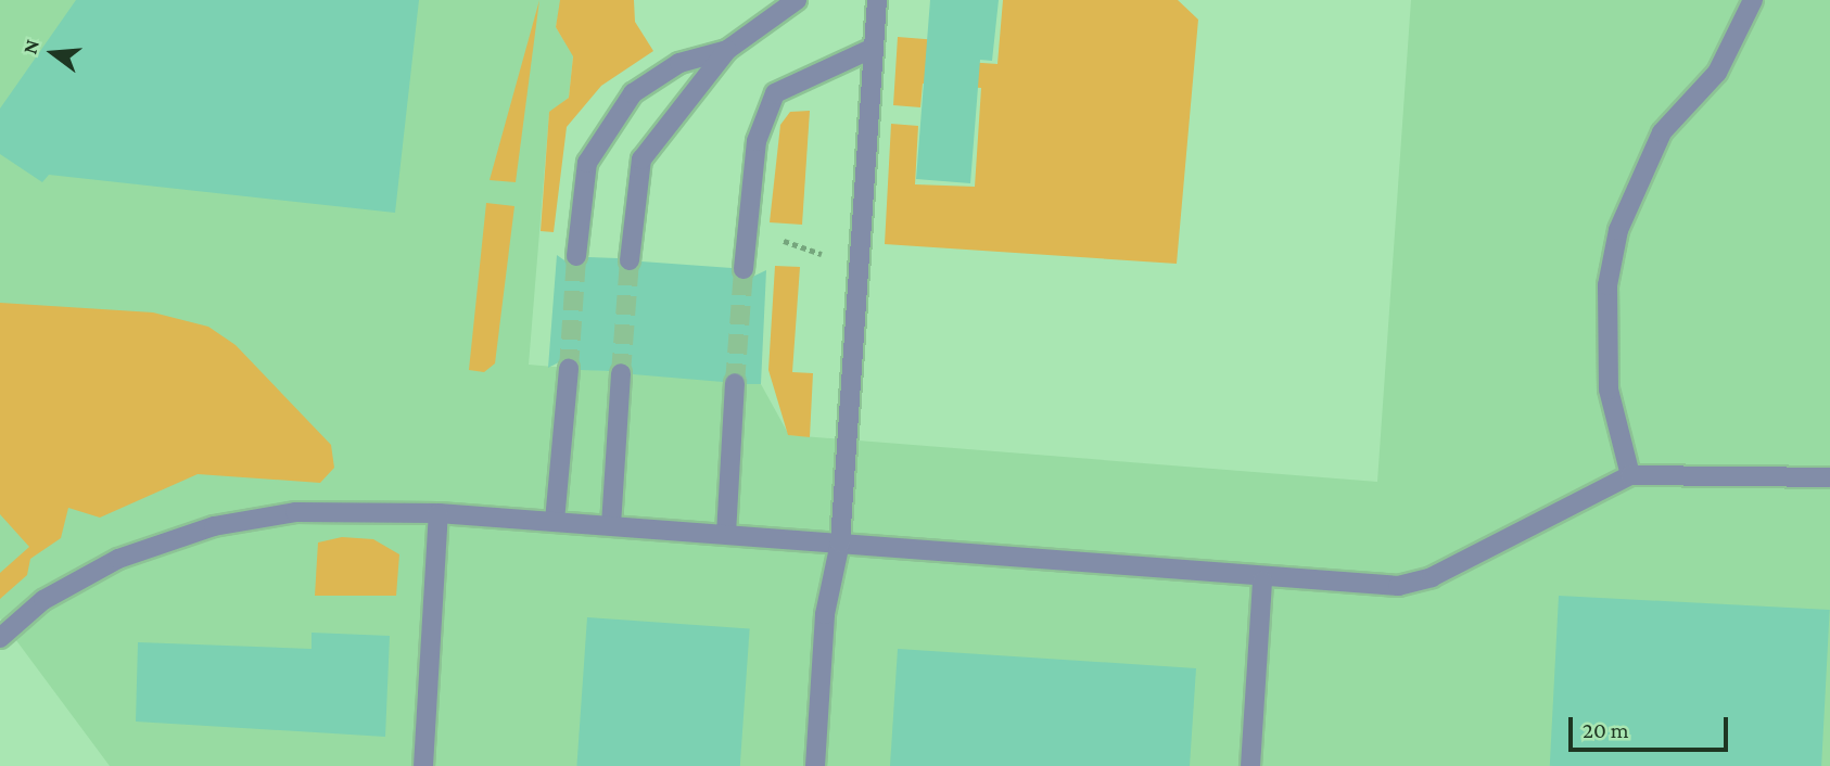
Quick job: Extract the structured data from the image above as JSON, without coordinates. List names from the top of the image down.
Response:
{
  "scale_bar": "20 m",
  "north": "left"
}
